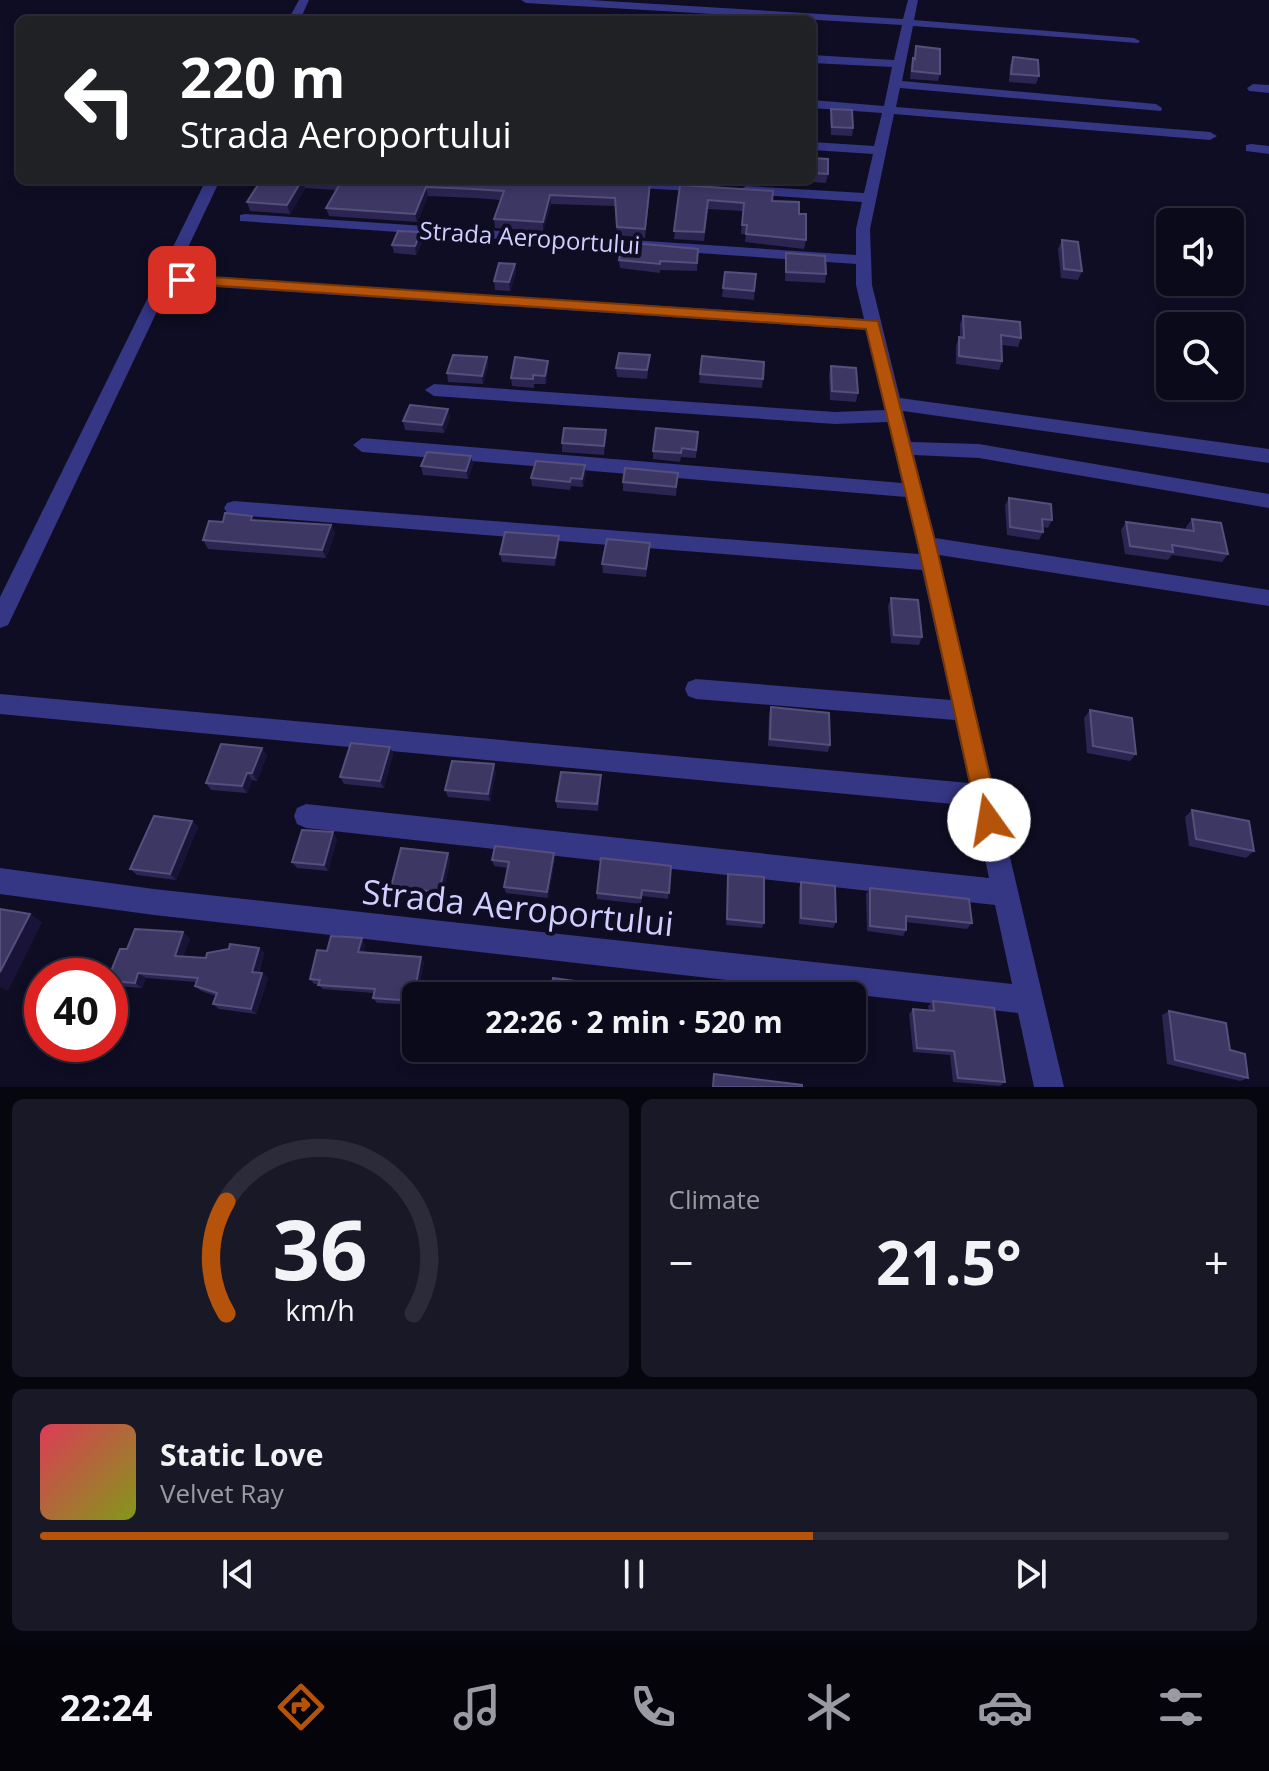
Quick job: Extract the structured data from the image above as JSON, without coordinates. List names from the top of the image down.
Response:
{
  "streets": {
    "street": ["Strada Aeroportului"]
  },
  "page": {
    "turn": ["220 m", "Strada Aeroportului"],
    "limit": "40",
    "trip": "22:26 · 2 min · 520 m",
    "tile": "Climate",
    "heat": ["−", "21.5°", "+"],
    "song": ["Static Love", "Velvet Ray"],
    "tabs": "22:24",
    "gauge": ["36", "km/h"]
  }
}
